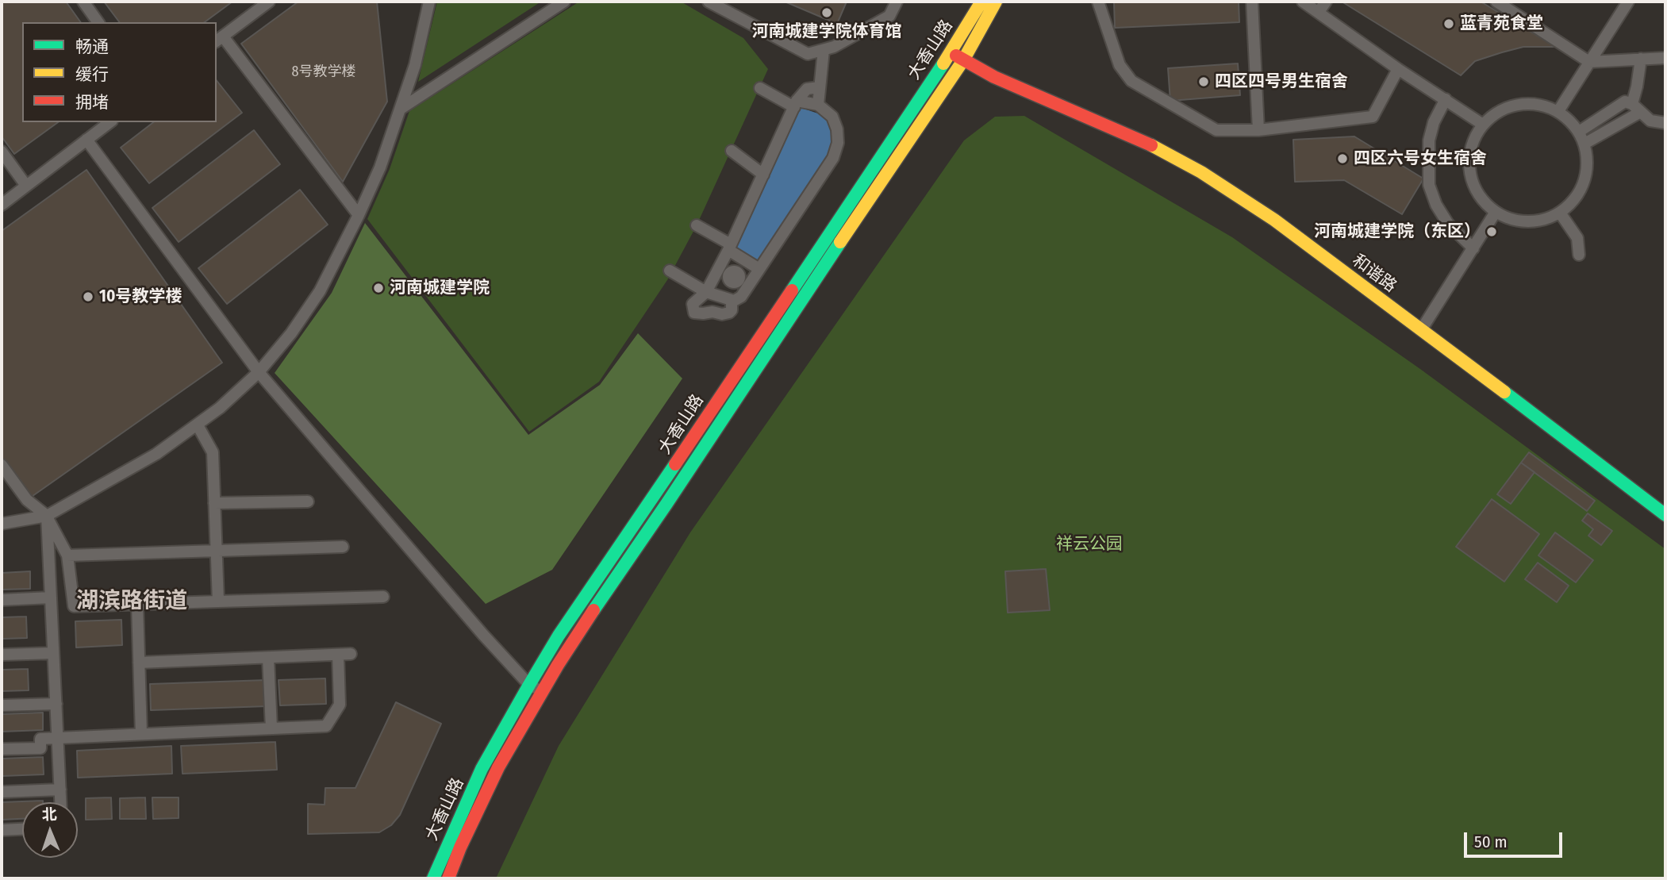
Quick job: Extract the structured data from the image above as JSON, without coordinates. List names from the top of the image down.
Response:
{
  "streets": {
    "main road": ["大香山路", "和谐路"]
  },
  "crossings": [
    ["大香山路", "和谐路"]
  ],
  "districts": ["湖滨路街道"],
  "parks": ["祥云公园"],
  "places": [
    "河南城建学院体育馆",
    "蓝青苑食堂",
    "四区四号男生宿舍",
    "四区六号女生宿舍",
    "河南城建学院（东区）",
    "河南城建学院",
    "10号教学楼"
  ],
  "house_numbers": ["8号教学楼"],
  "legend": ["畅通", "缓行", "拥堵"],
  "scale_bar": "50 m",
  "north": "top"
}
